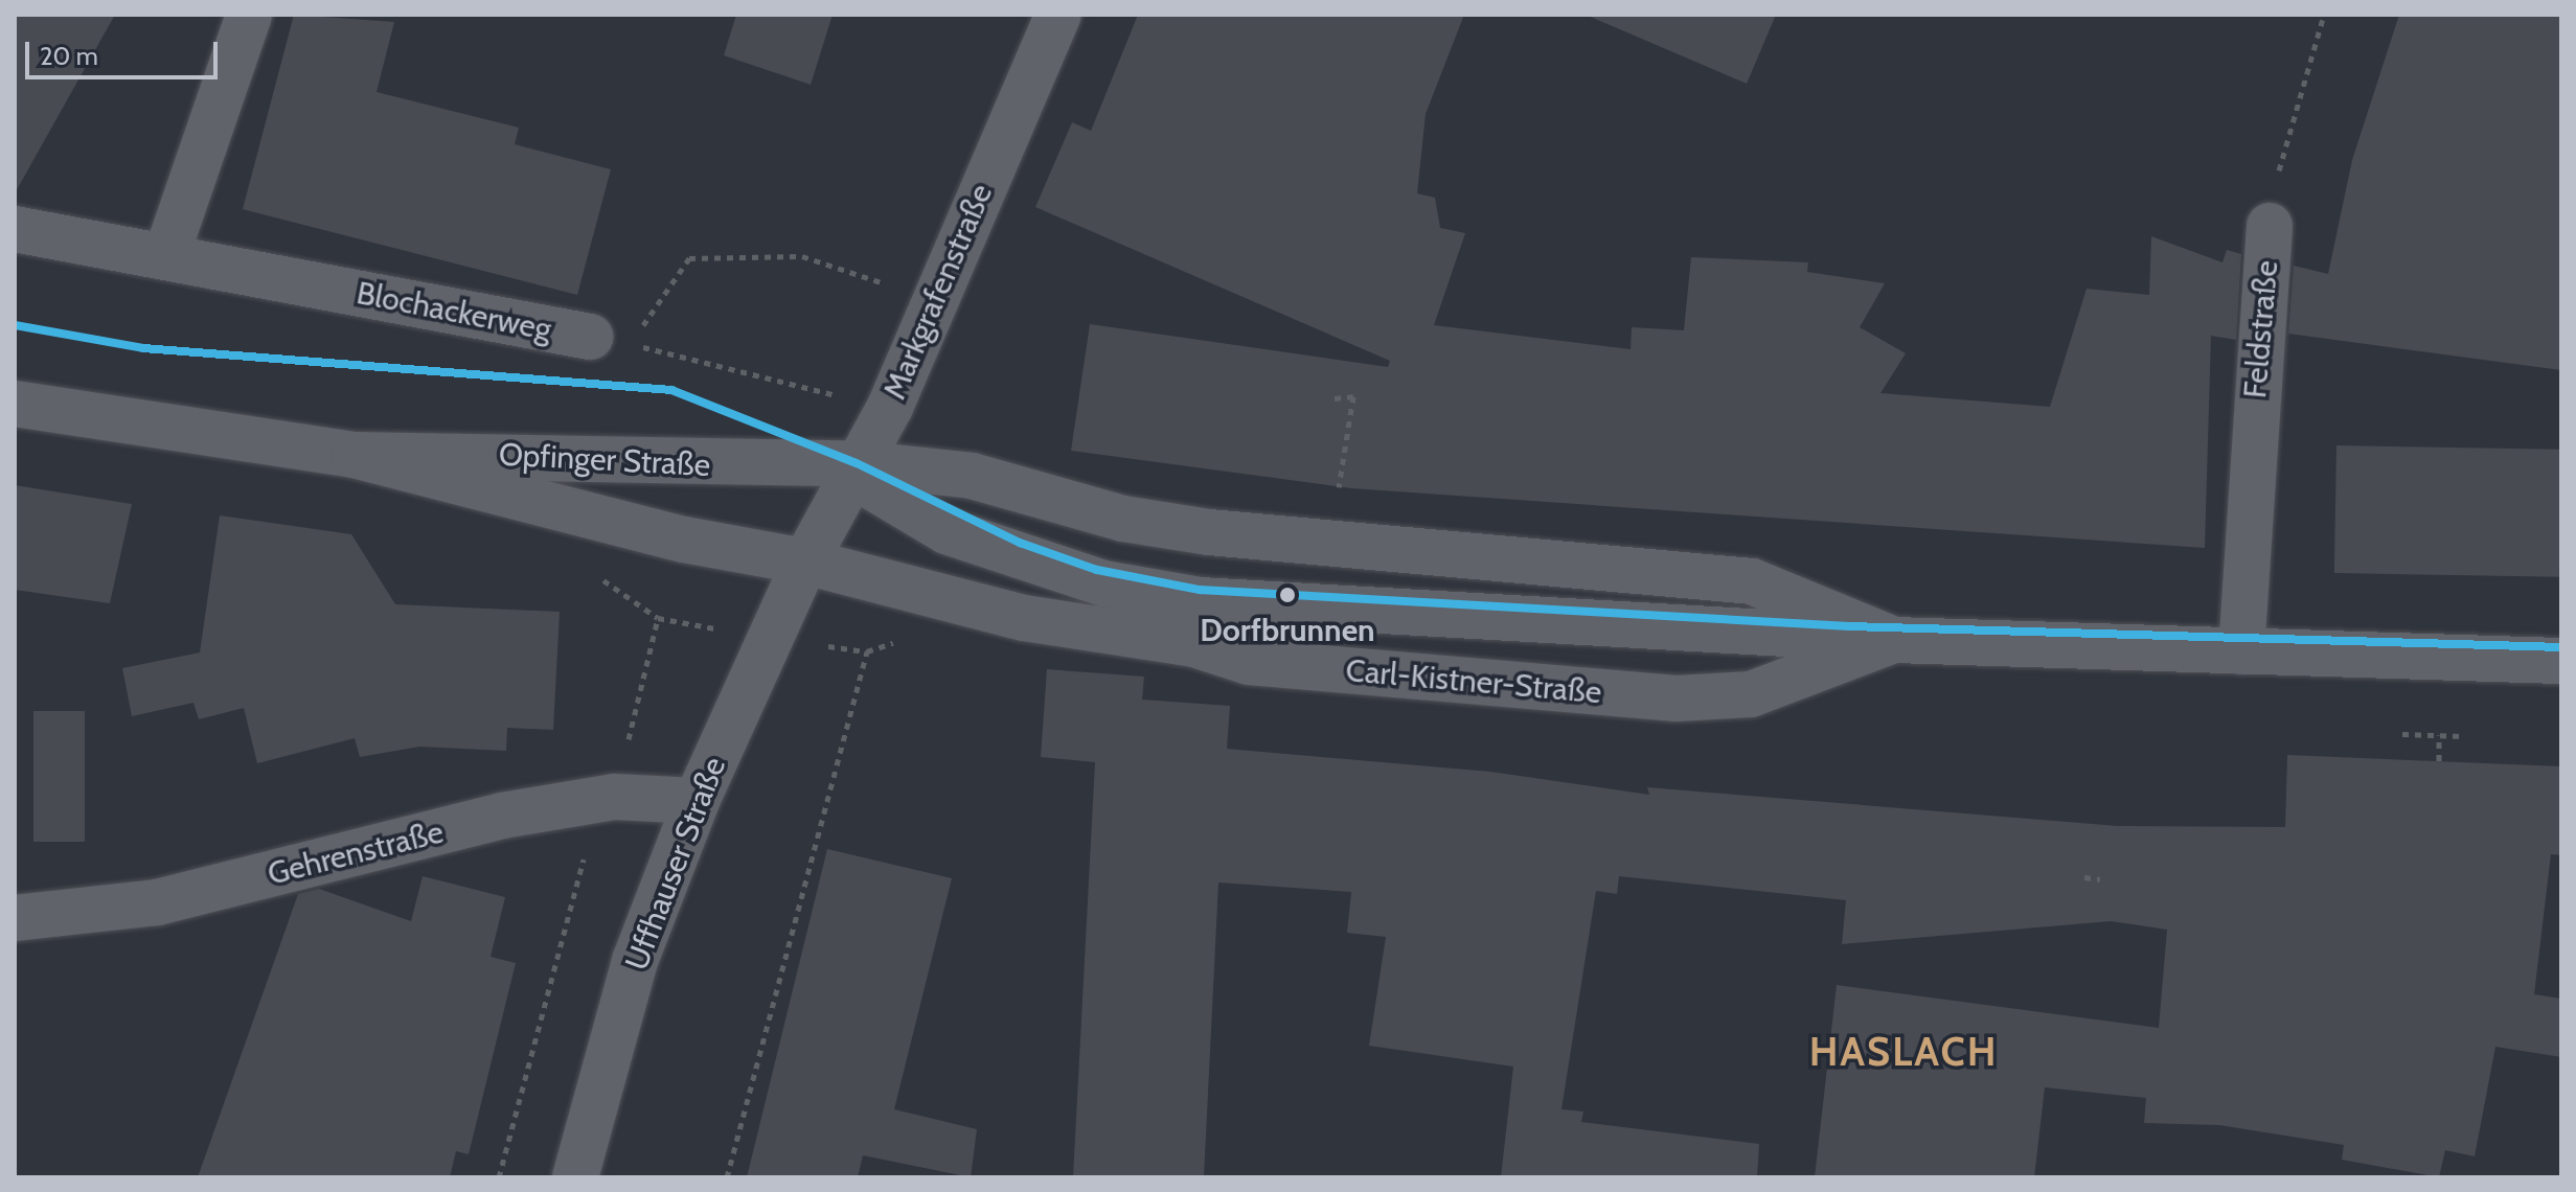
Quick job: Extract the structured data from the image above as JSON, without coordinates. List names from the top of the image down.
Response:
{
  "streets": {
    "street": [
      "Markgrafenstraße",
      "Blochackerweg",
      "Feldstraße",
      "Opfinger Straße",
      "Carl-Kistner-Straße",
      "Gehrenstraße",
      "Uffhauser Straße"
    ]
  },
  "crossings": [
    ["Markgrafenstraße", "Opfinger Straße"],
    ["Markgrafenstraße", "Carl-Kistner-Straße"],
    ["Markgrafenstraße", "Uffhauser Straße"],
    ["Feldstraße", "Carl-Kistner-Straße"],
    ["Opfinger Straße", "Carl-Kistner-Straße"],
    ["Opfinger Straße", "Uffhauser Straße"],
    ["Carl-Kistner-Straße", "Uffhauser Straße"],
    ["Gehrenstraße", "Uffhauser Straße"]
  ],
  "districts": ["HASLACH"],
  "places": ["Dorfbrunnen"],
  "scale_bar": "20 m"
}
